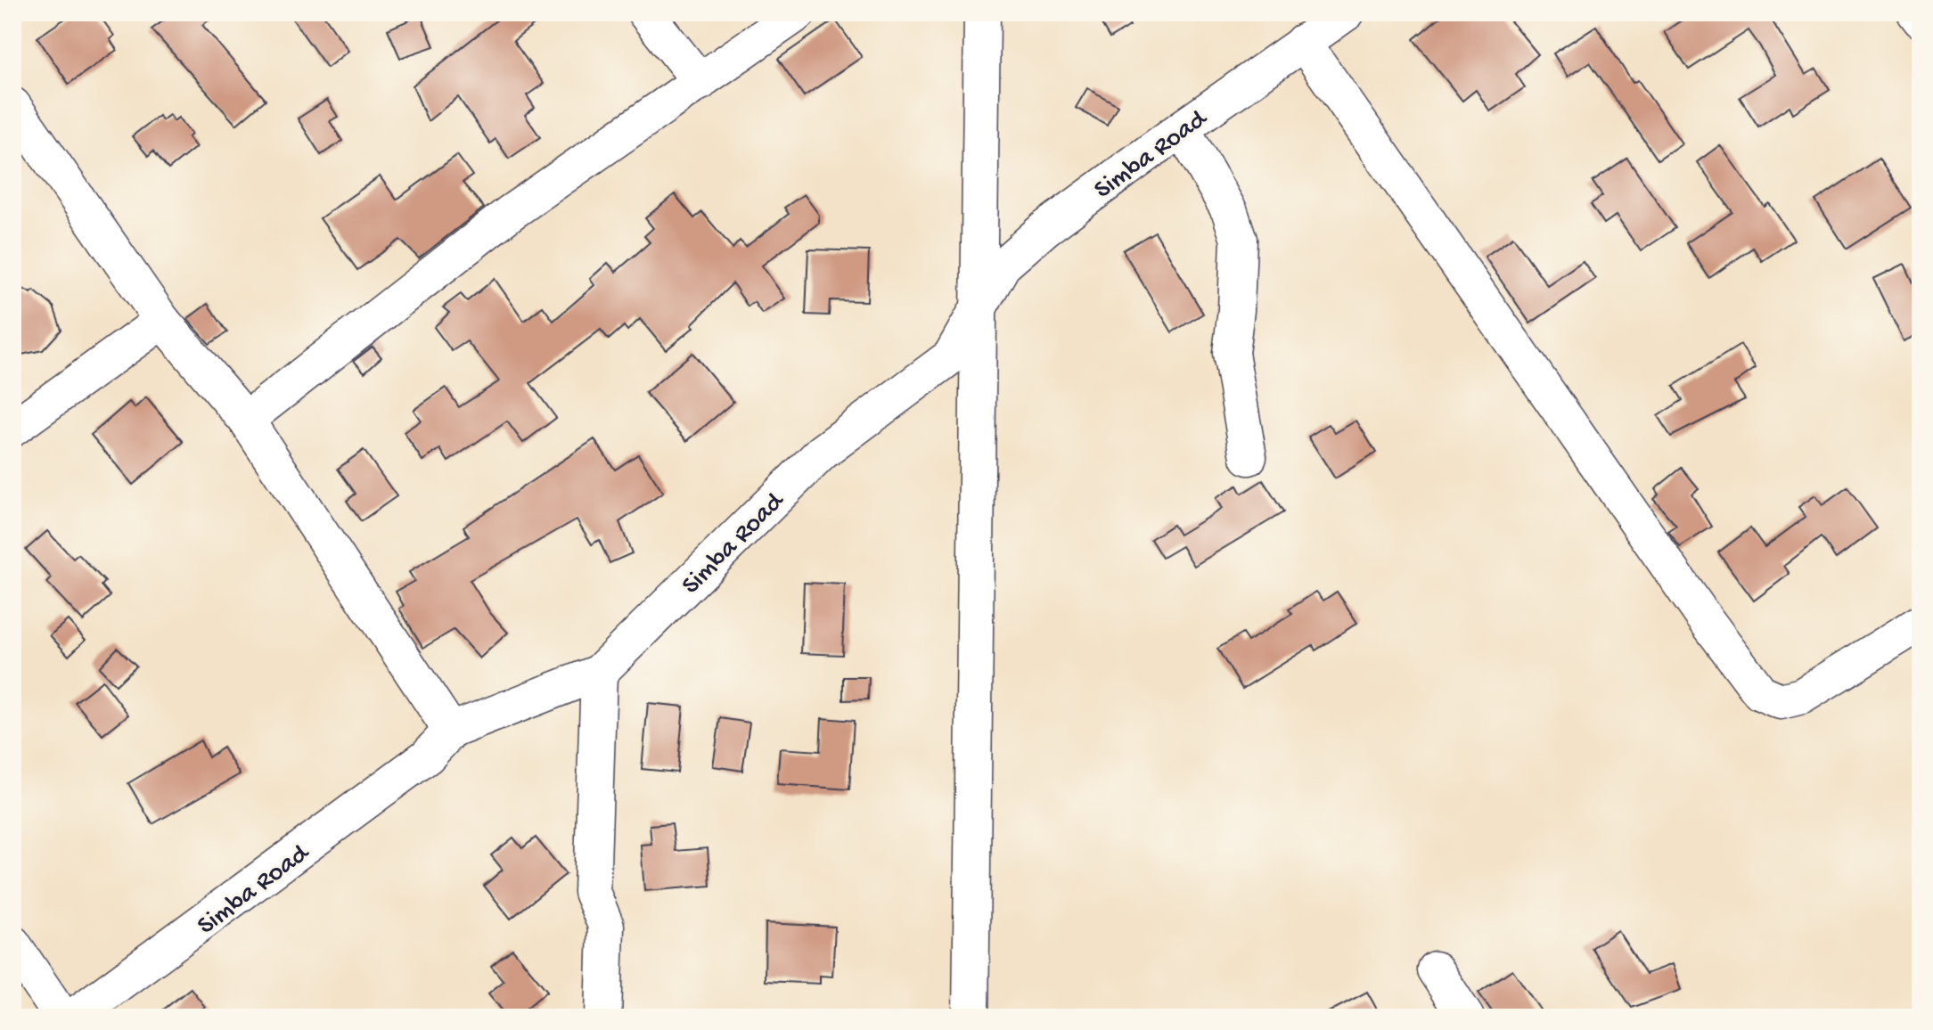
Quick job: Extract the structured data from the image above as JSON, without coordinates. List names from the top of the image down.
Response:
{
  "streets": {
    "street": ["Simba Road"]
  }
}
